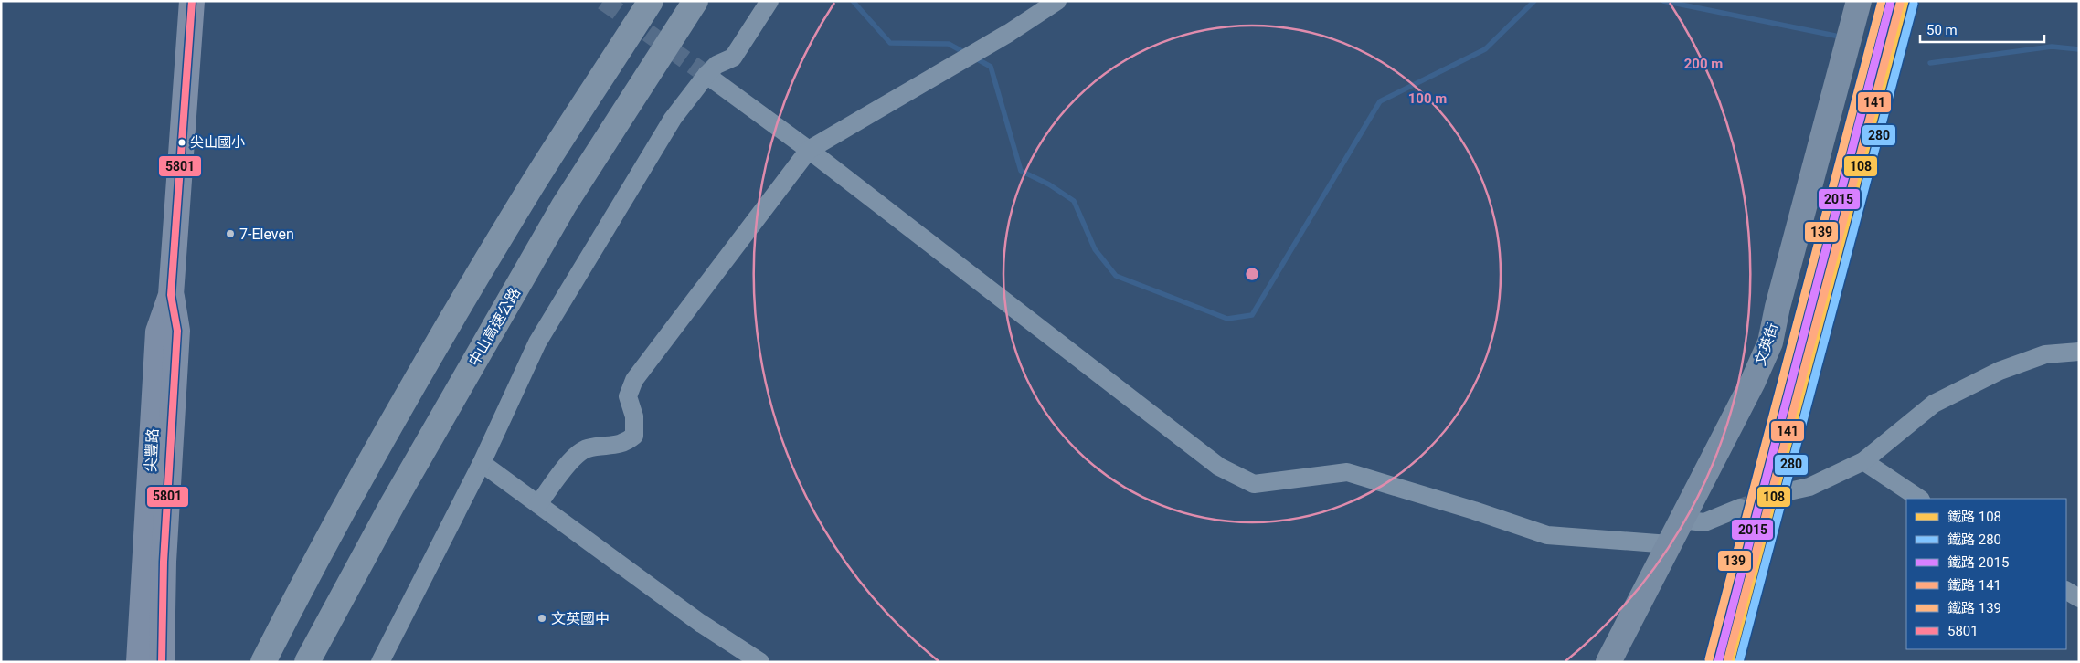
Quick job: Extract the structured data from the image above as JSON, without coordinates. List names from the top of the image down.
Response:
{
  "streets": {
    "highway": ["中山高速公路"],
    "main road": ["尖豐路"],
    "street": ["文英街"]
  },
  "places": ["尖山國小", "7-Eleven", "文英國中"],
  "lines": [
    "rail line 108",
    "rail line 2015",
    "rail line 139",
    "transit line 5801",
    "rail line 280",
    "rail line 141"
  ],
  "legend": [
    "鐵路 108",
    "鐵路 280",
    "鐵路 2015",
    "鐵路 141",
    "鐵路 139",
    "5801"
  ],
  "scale_bar": "50 m",
  "rings": ["200 m", "100 m"]
}
